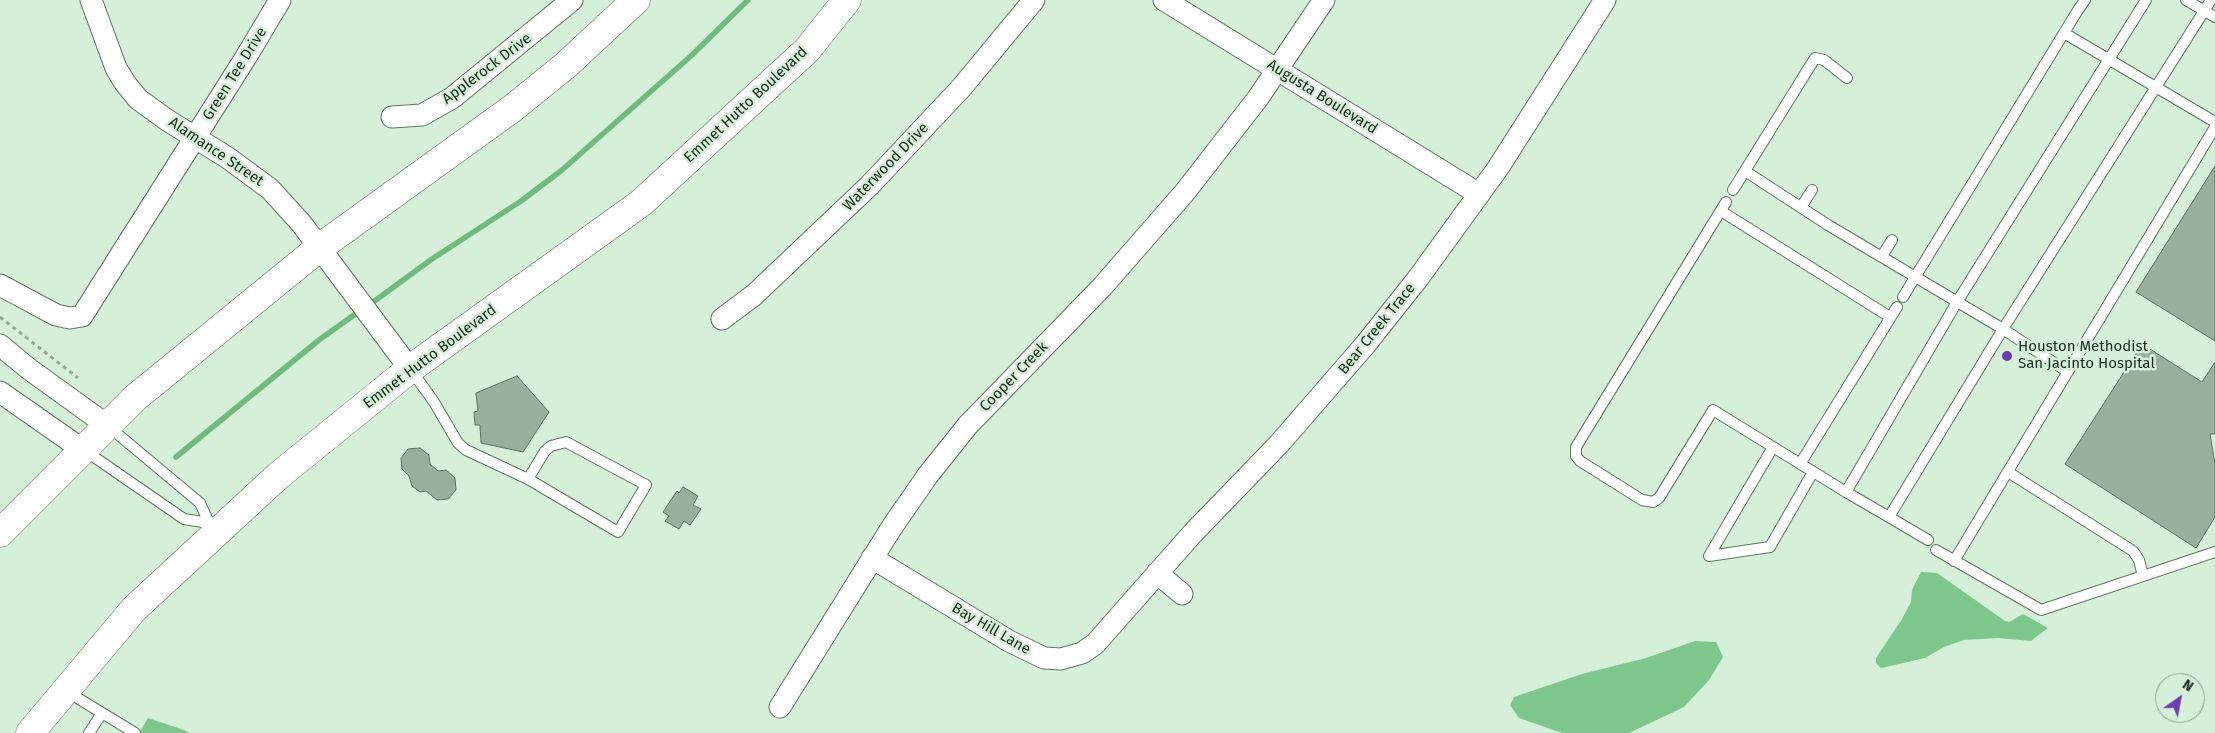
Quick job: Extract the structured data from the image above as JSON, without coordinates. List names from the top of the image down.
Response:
{
  "streets": {
    "street": [
      "Applerock Drive",
      "Green Tee Drive",
      "Augusta Boulevard",
      "Emmet Hutto Boulevard",
      "Alamance Street",
      "Waterwood Drive",
      "Bear Creek Trace",
      "Cooper Creek",
      "Bay Hill Lane"
    ]
  },
  "crossings": [
    ["Green Tee Drive", "Alamance Street"],
    ["Augusta Boulevard", "Bear Creek Trace"],
    ["Augusta Boulevard", "Cooper Creek"],
    ["Emmet Hutto Boulevard", "Alamance Street"],
    ["Bear Creek Trace", "Bay Hill Lane"],
    ["Cooper Creek", "Bay Hill Lane"]
  ],
  "places": ["Houston Methodist San Jacinto Hospital"],
  "north": "top right"
}
